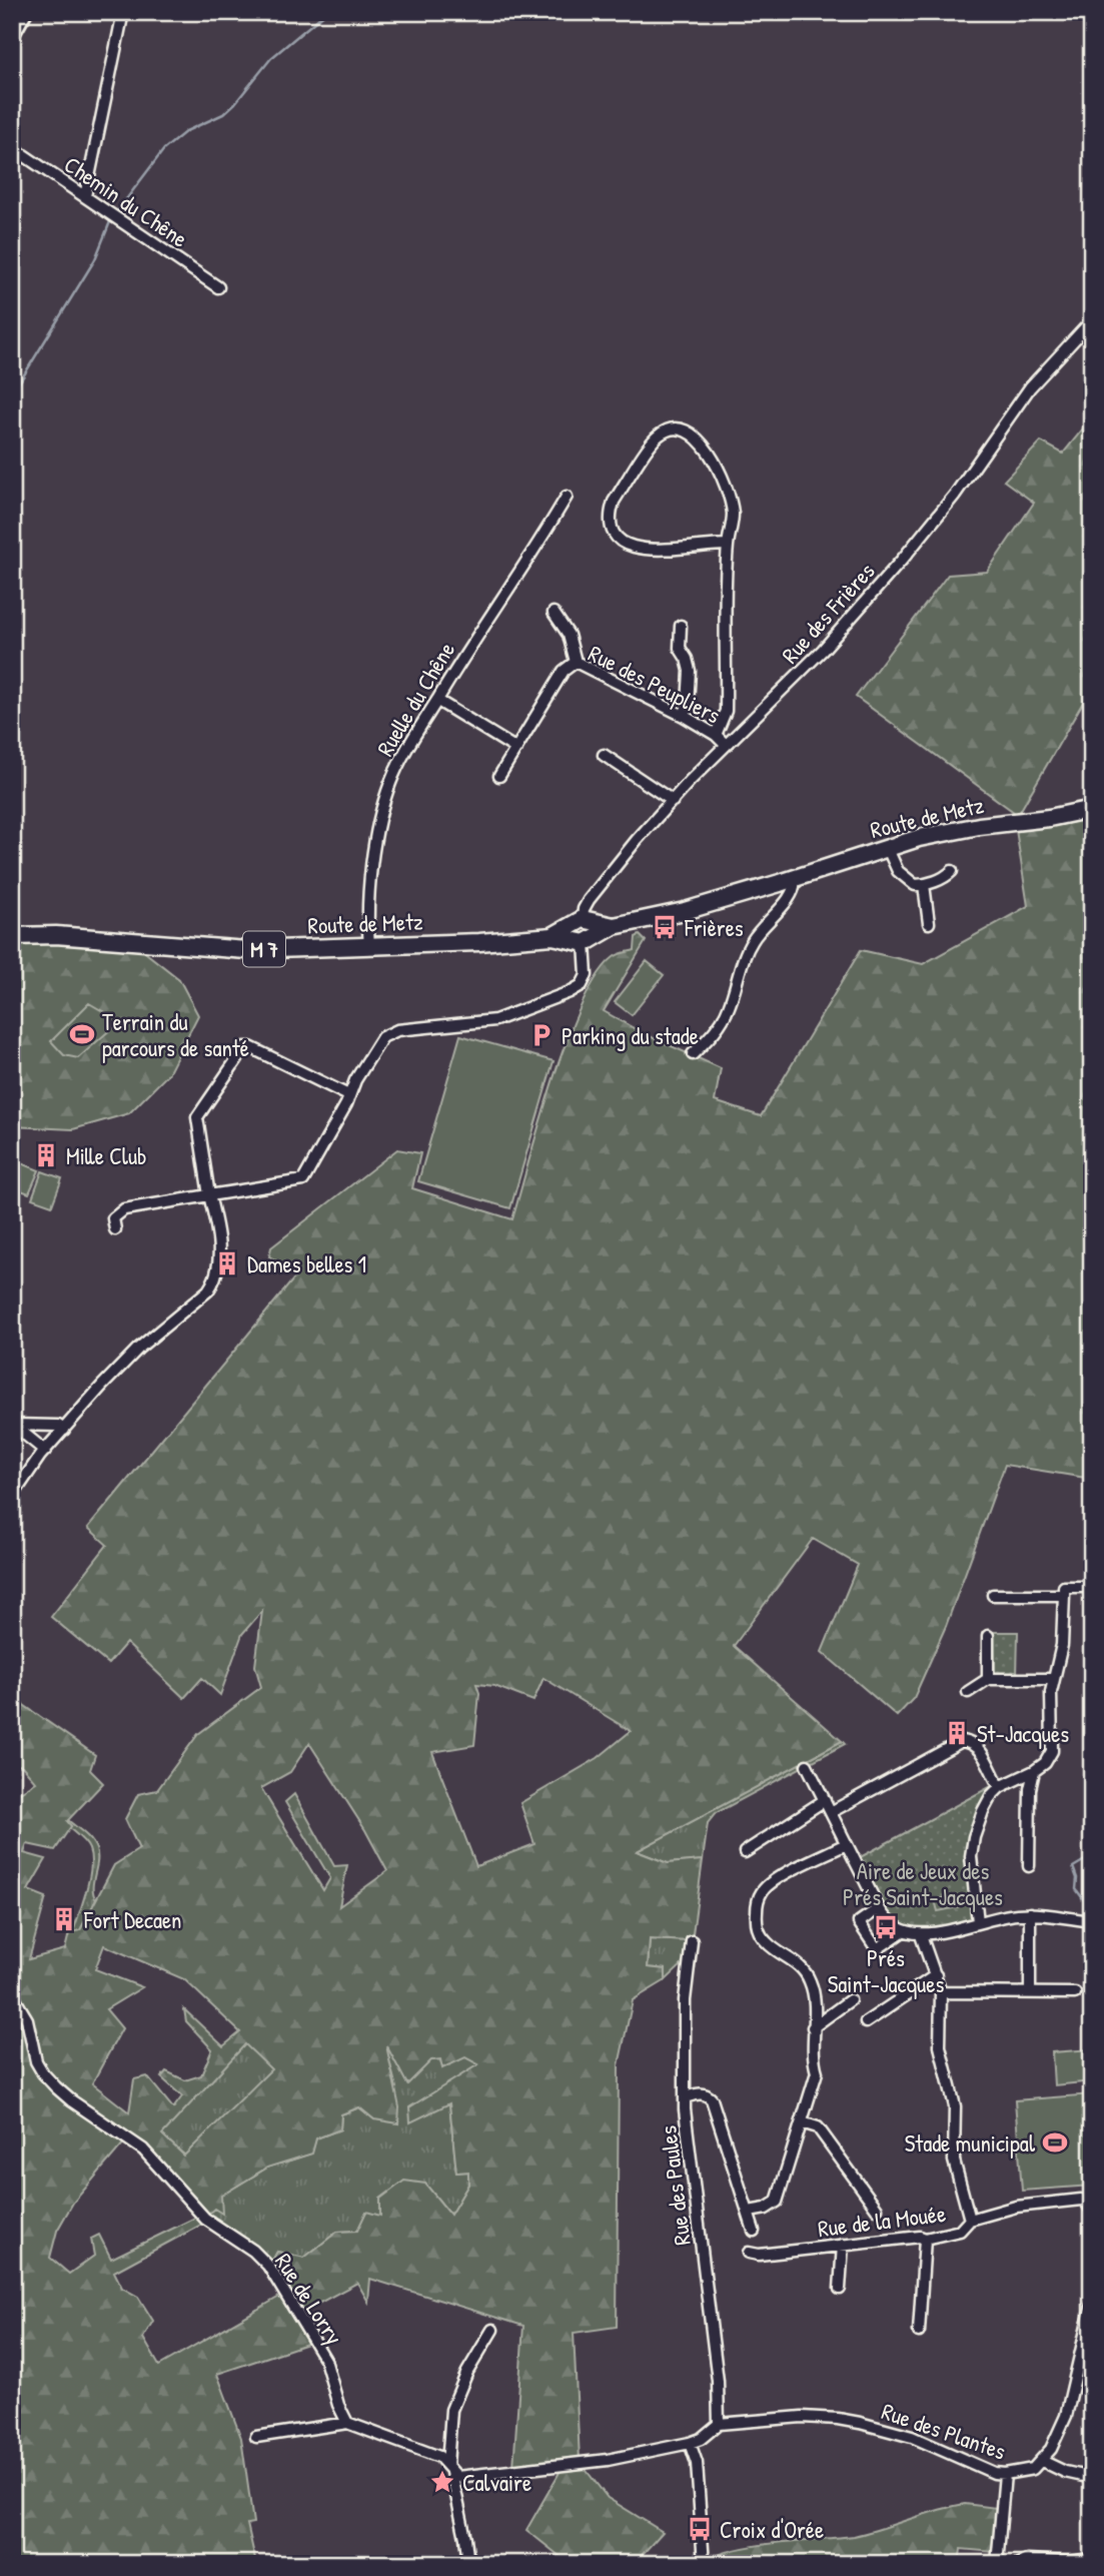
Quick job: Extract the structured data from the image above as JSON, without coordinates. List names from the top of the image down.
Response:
{
  "streets": {
    "main road": ["Route de Metz", "M 7"],
    "street": [
      "Chemin du Chêne",
      "Rue des Frières",
      "Rue des Peupliers",
      "Ruelle du Chêne",
      "Rue des Paules",
      "Rue de la Mouée",
      "Rue de Lorry",
      "Rue des Plantes"
    ]
  },
  "crossings": [
    ["Rue des Frières", "Rue des Peupliers"],
    ["Rue des Frières", "Route de Metz"],
    ["Ruelle du Chêne", "Route de Metz"],
    ["Rue des Paules", "Rue des Plantes"]
  ],
  "parks": ["Aire de Jeux des Prés Saint-Jacques"],
  "places": {
    "bus stop": ["Frières", "Prés Saint-Jacques", "Croix d'Orée"],
    "sports": ["Terrain du parcours de santé", "Stade municipal"],
    "parking": ["Parking du stade"],
    "building": [
      "Mille Club",
      "Dames belles 1",
      "St-Jacques",
      "Fort Decaen"
    ],
    "place": ["Calvaire"]
  }
}
